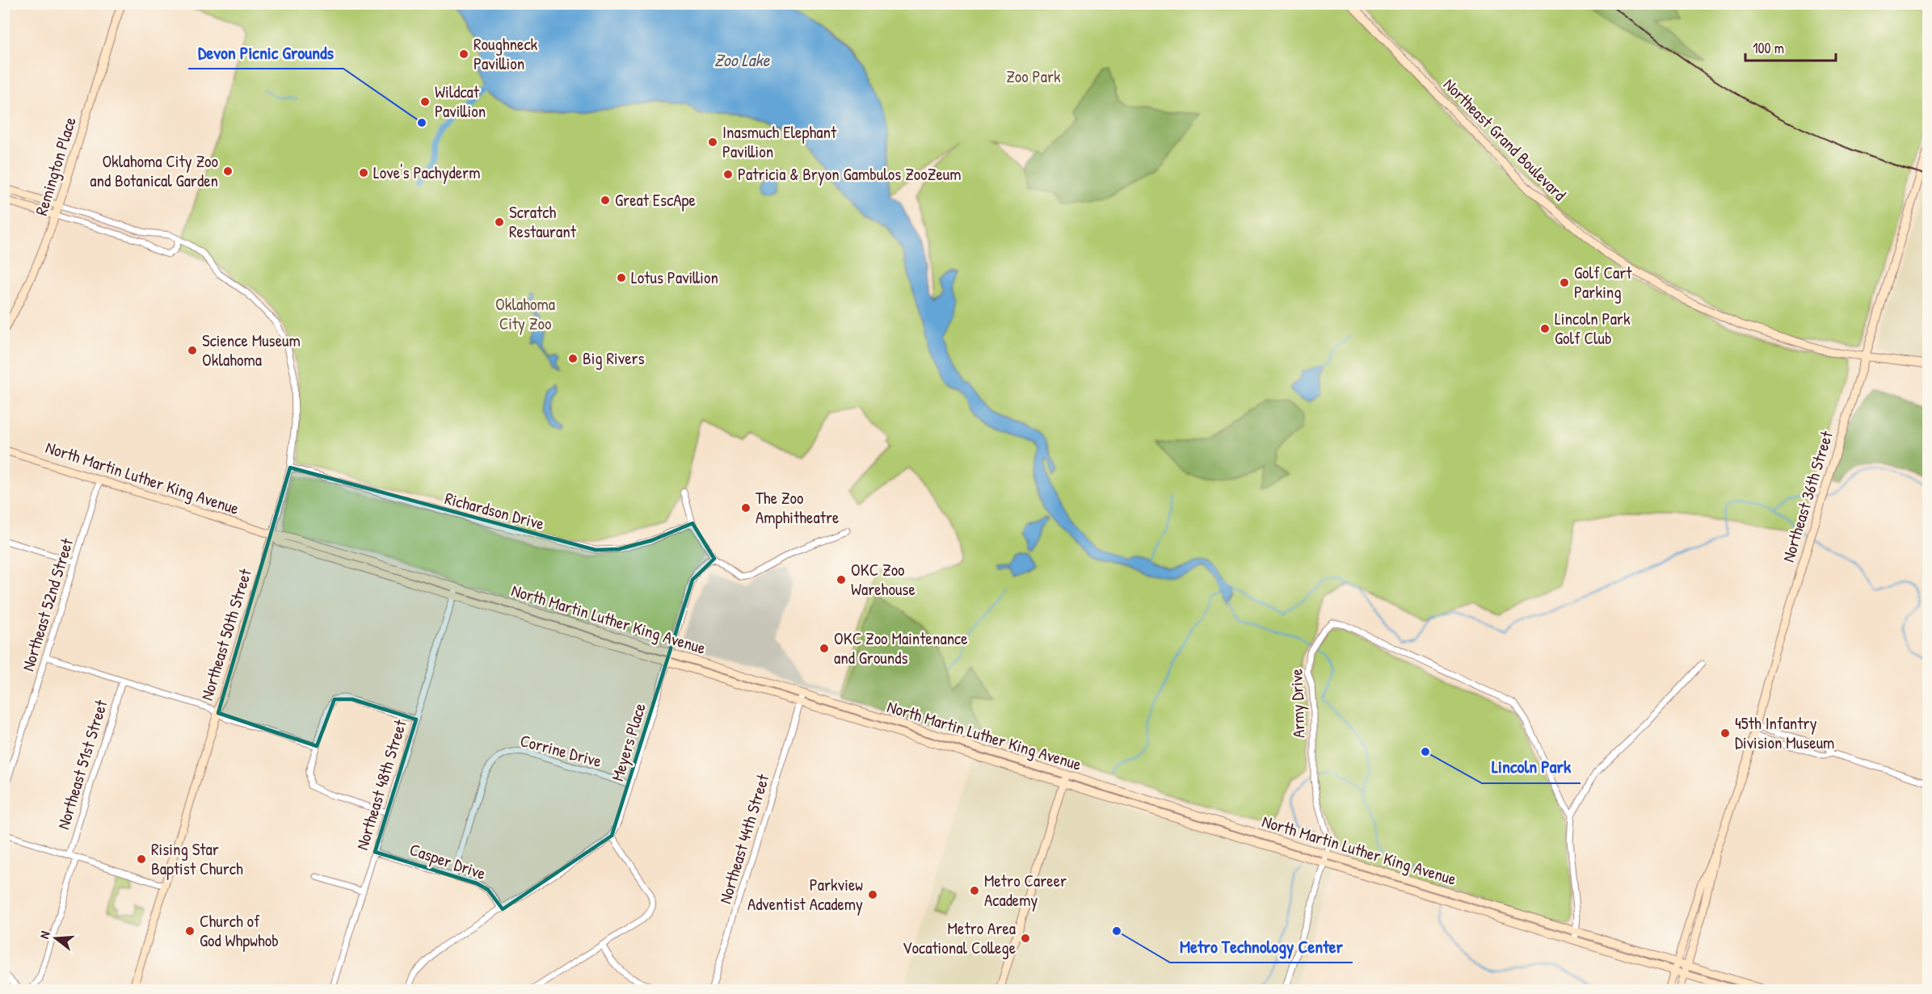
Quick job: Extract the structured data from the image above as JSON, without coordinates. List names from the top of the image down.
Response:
{
  "streets": {
    "main road": [
      "Northeast Grand Boulevard",
      "Remington Place",
      "North Martin Luther King Avenue",
      "Northeast 36th Street",
      "Northeast 50th Street"
    ],
    "street": [
      "Richardson Drive",
      "Northeast 52nd Street",
      "Army Drive",
      "Meyers Place",
      "Corrine Drive",
      "Northeast 51st Street",
      "Northeast 48th Street",
      "Northeast 44th Street",
      "Casper Drive"
    ]
  },
  "crossings": [
    ["Northeast Grand Boulevard", "Northeast 36th Street"],
    ["Remington Place", "Northeast 50th Street"],
    ["North Martin Luther King Avenue", "Northeast 36th Street"],
    ["North Martin Luther King Avenue", "Northeast 52nd Street"],
    ["North Martin Luther King Avenue", "Northeast 50th Street"],
    ["North Martin Luther King Avenue", "Army Drive"],
    ["North Martin Luther King Avenue", "Meyers Place"],
    ["North Martin Luther King Avenue", "Northeast 48th Street"],
    ["North Martin Luther King Avenue", "Northeast 44th Street"],
    ["Richardson Drive", "Northeast 50th Street"],
    ["Meyers Place", "Corrine Drive"],
    ["Meyers Place", "Casper Drive"],
    ["Corrine Drive", "Casper Drive"],
    ["Northeast 48th Street", "Casper Drive"]
  ],
  "water": ["Zoo Lake"],
  "parks": ["Zoo Park", "Oklahoma City Zoo"],
  "places": [
    "Roughneck Pavillion",
    "Wildcat Pavillion",
    "Devon Picnic Grounds",
    "Inasmuch Elephant Pavillion",
    "Oklahoma City Zoo and Botanical Garden",
    "Love's Pachyderm",
    "Patricia & Bryon Gambulos ZooZeum",
    "Great EscApe",
    "Scratch Restaurant",
    "Lotus Pavillion",
    "Golf Cart Parking",
    "Lincoln Park Golf Club",
    "Science Museum Oklahoma",
    "Big Rivers",
    "The Zoo Amphitheatre",
    "OKC Zoo Warehouse",
    "OKC Zoo Maintenance and Grounds",
    "45th Infantry Division Museum",
    "Lincoln Park",
    "Rising Star Baptist Church",
    "Metro Career Academy",
    "Parkview Adventist Academy",
    "Church of God Whpwhob",
    "Metro Technology Center",
    "Metro Area Vocational College"
  ],
  "scale_bar": "100 m",
  "north": "left"
}
